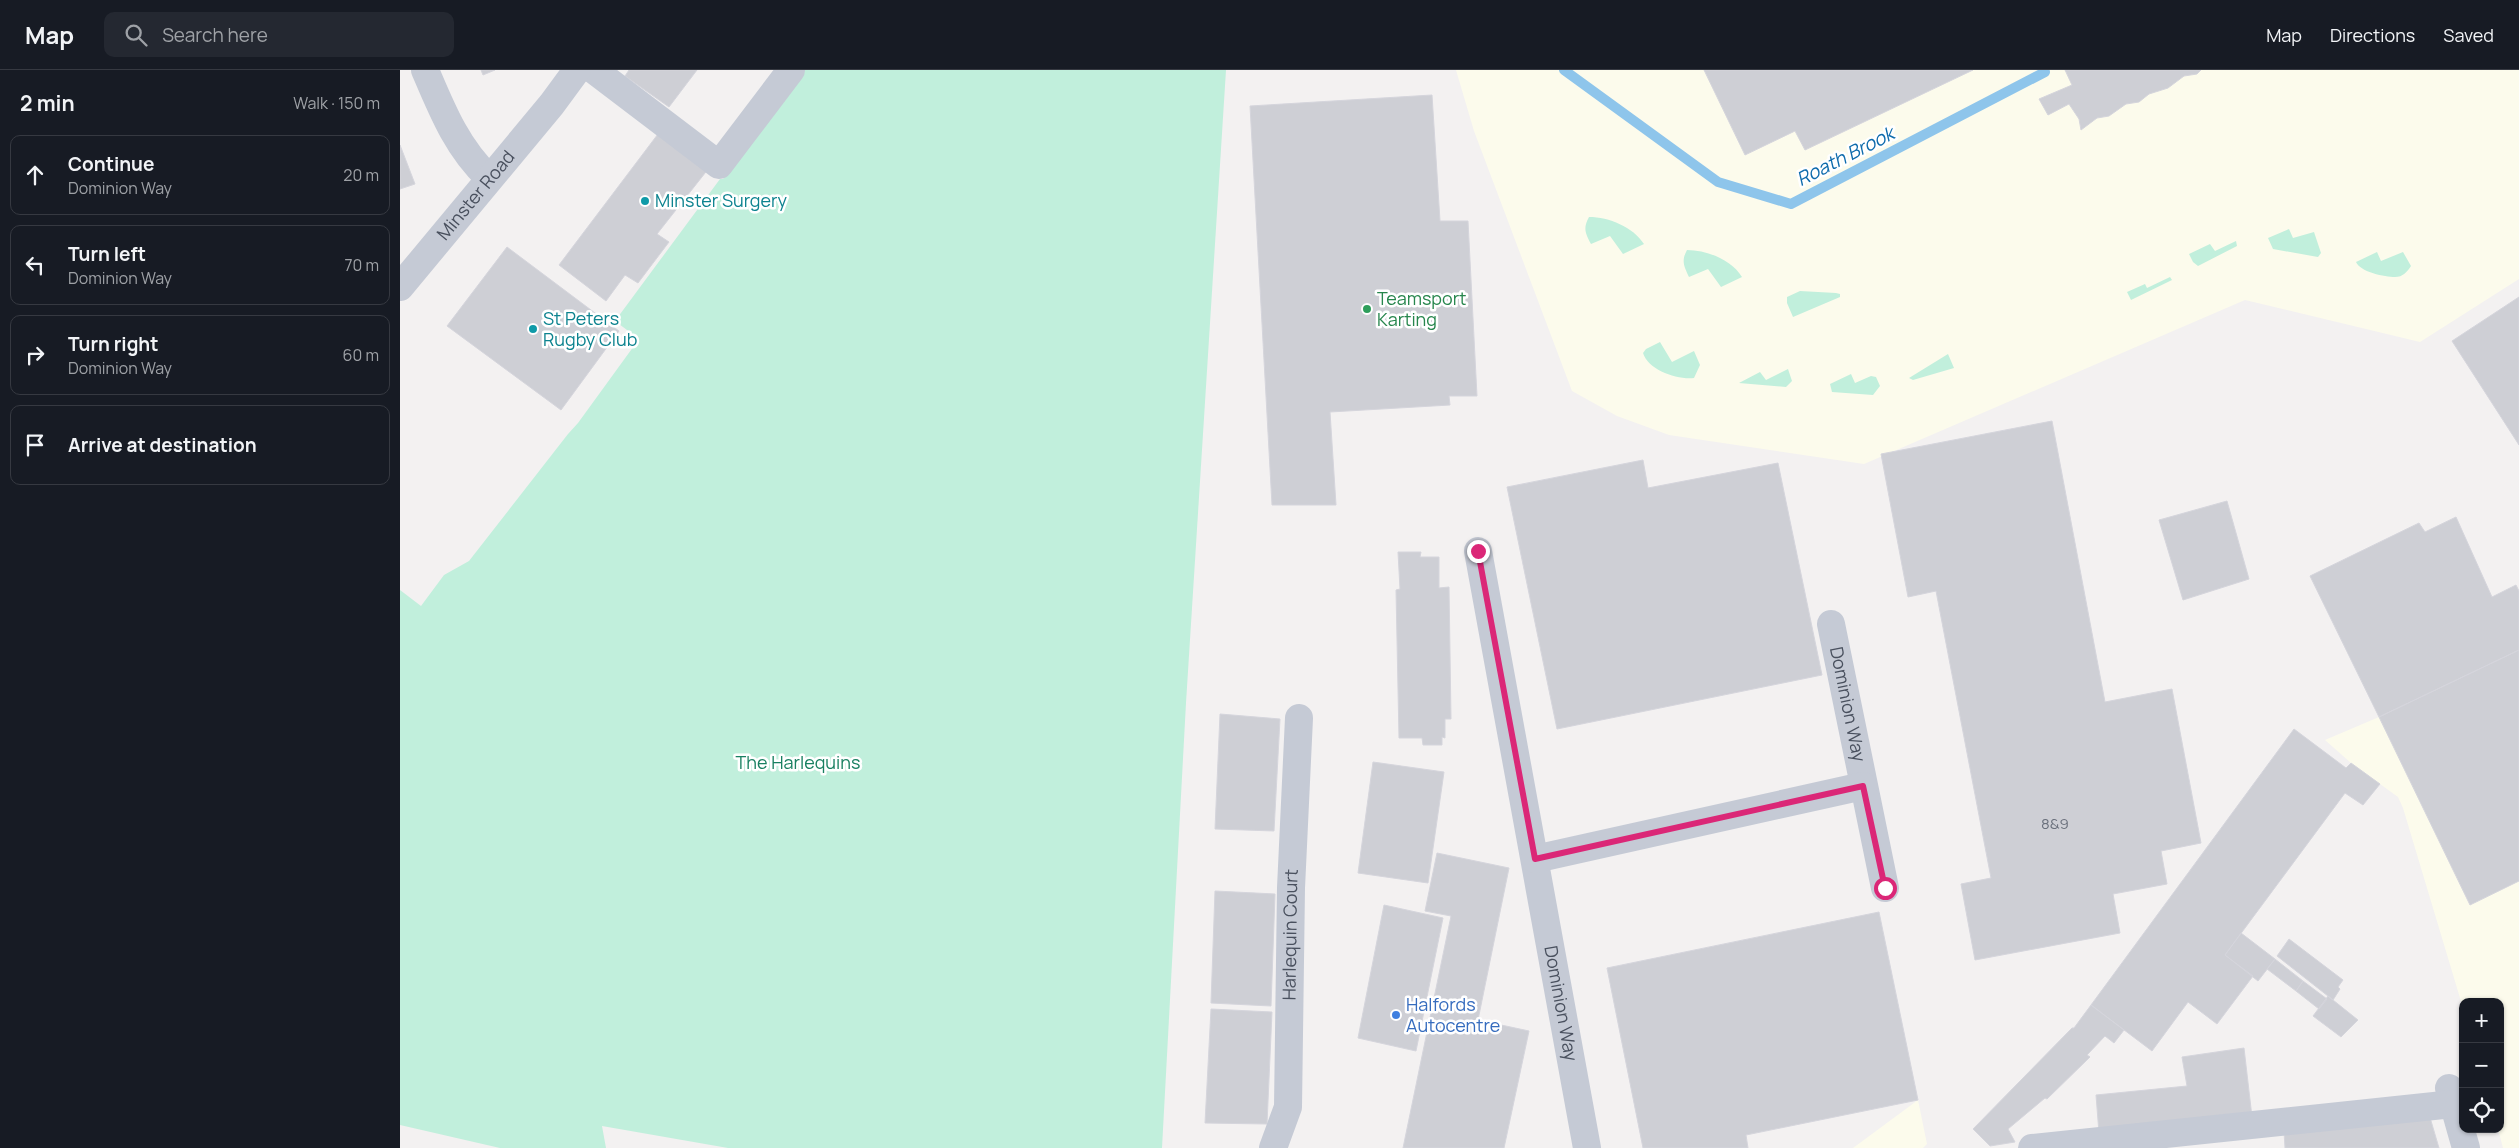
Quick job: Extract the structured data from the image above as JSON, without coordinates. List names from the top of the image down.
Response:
{
  "streets": {
    "street": ["Minster Road", "Dominion Way", "Harlequin Court"]
  },
  "water": ["Roath Brook"],
  "parks": ["The Harlequins"],
  "places": [
    "Minster Surgery",
    "Teamsport Karting",
    "St Peters Rugby Club",
    "Halfords Autocentre"
  ],
  "house_numbers": ["8&9"],
  "page": {
    "header": "Map",
    "search": "Search here",
    "nav": ["Map", "Directions", "Saved"],
    "heading": ["2 min", "Walk · 150 m"],
    "list": [
      ["Continue", "Dominion Way", "20 m"],
      ["Turn left", "Dominion Way", "70 m"],
      ["Turn right", "Dominion Way", "60 m"],
      "Arrive at destination"
    ],
    "map_buttons": ["+", "−"]
  }
}
